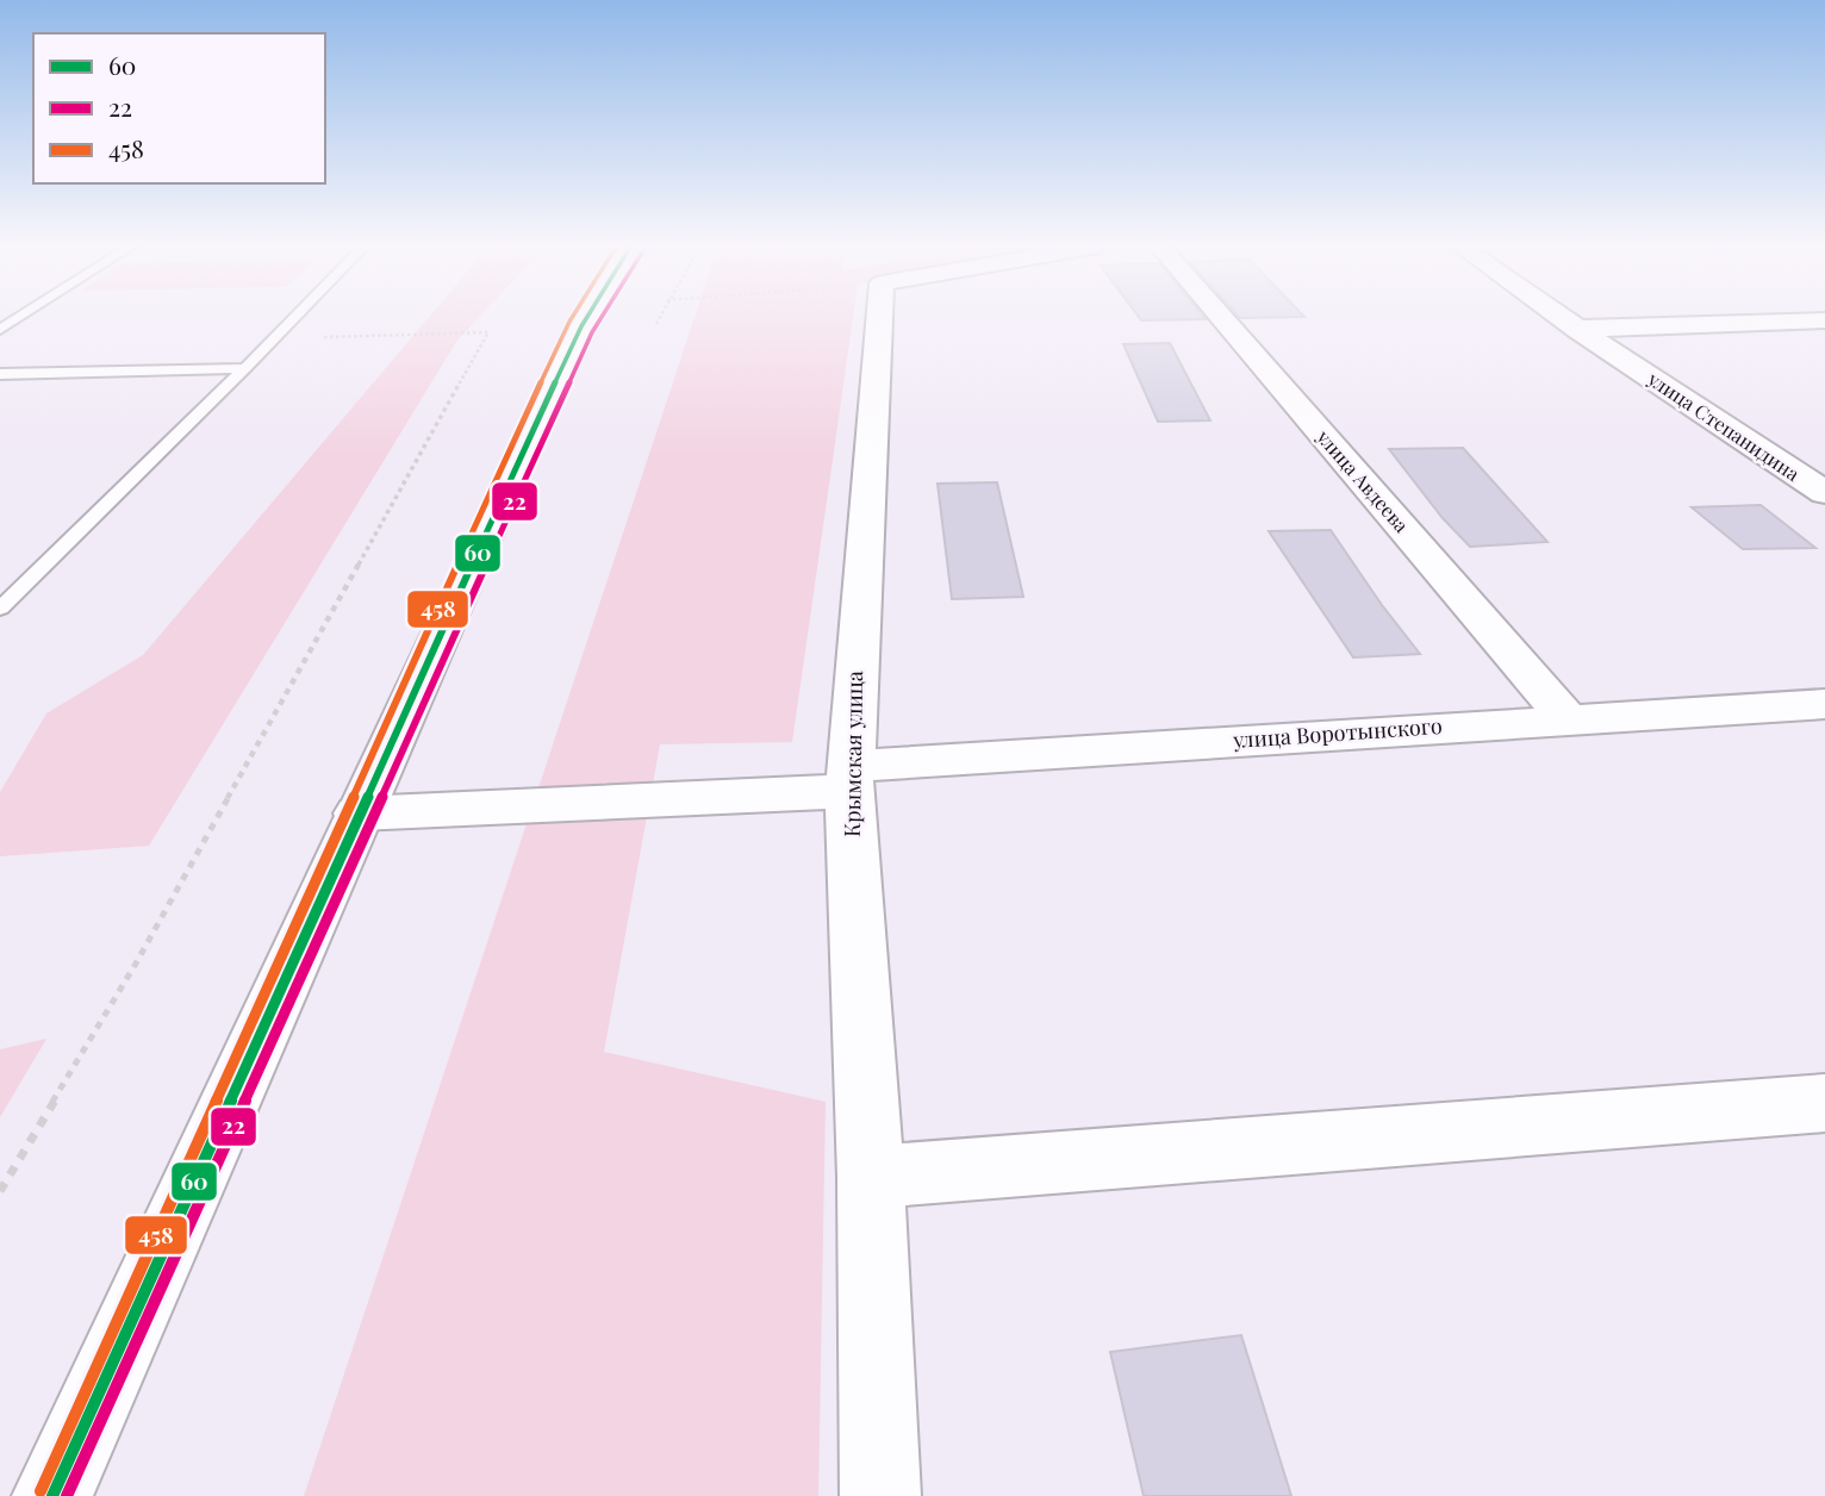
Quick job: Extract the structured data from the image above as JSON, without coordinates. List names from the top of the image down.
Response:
{
  "streets": {
    "street": [
      "улица Степанидина",
      "улица Авдеева",
      "улица Воротынского",
      "Крымская улица"
    ]
  },
  "crossings": [
    ["улица Авдеева", "улица Воротынского"],
    ["улица Воротынского", "Крымская улица"]
  ],
  "lines": ["transit line 60", "transit line 22", "transit line 458"],
  "legend": ["60", "22", "458"]
}
